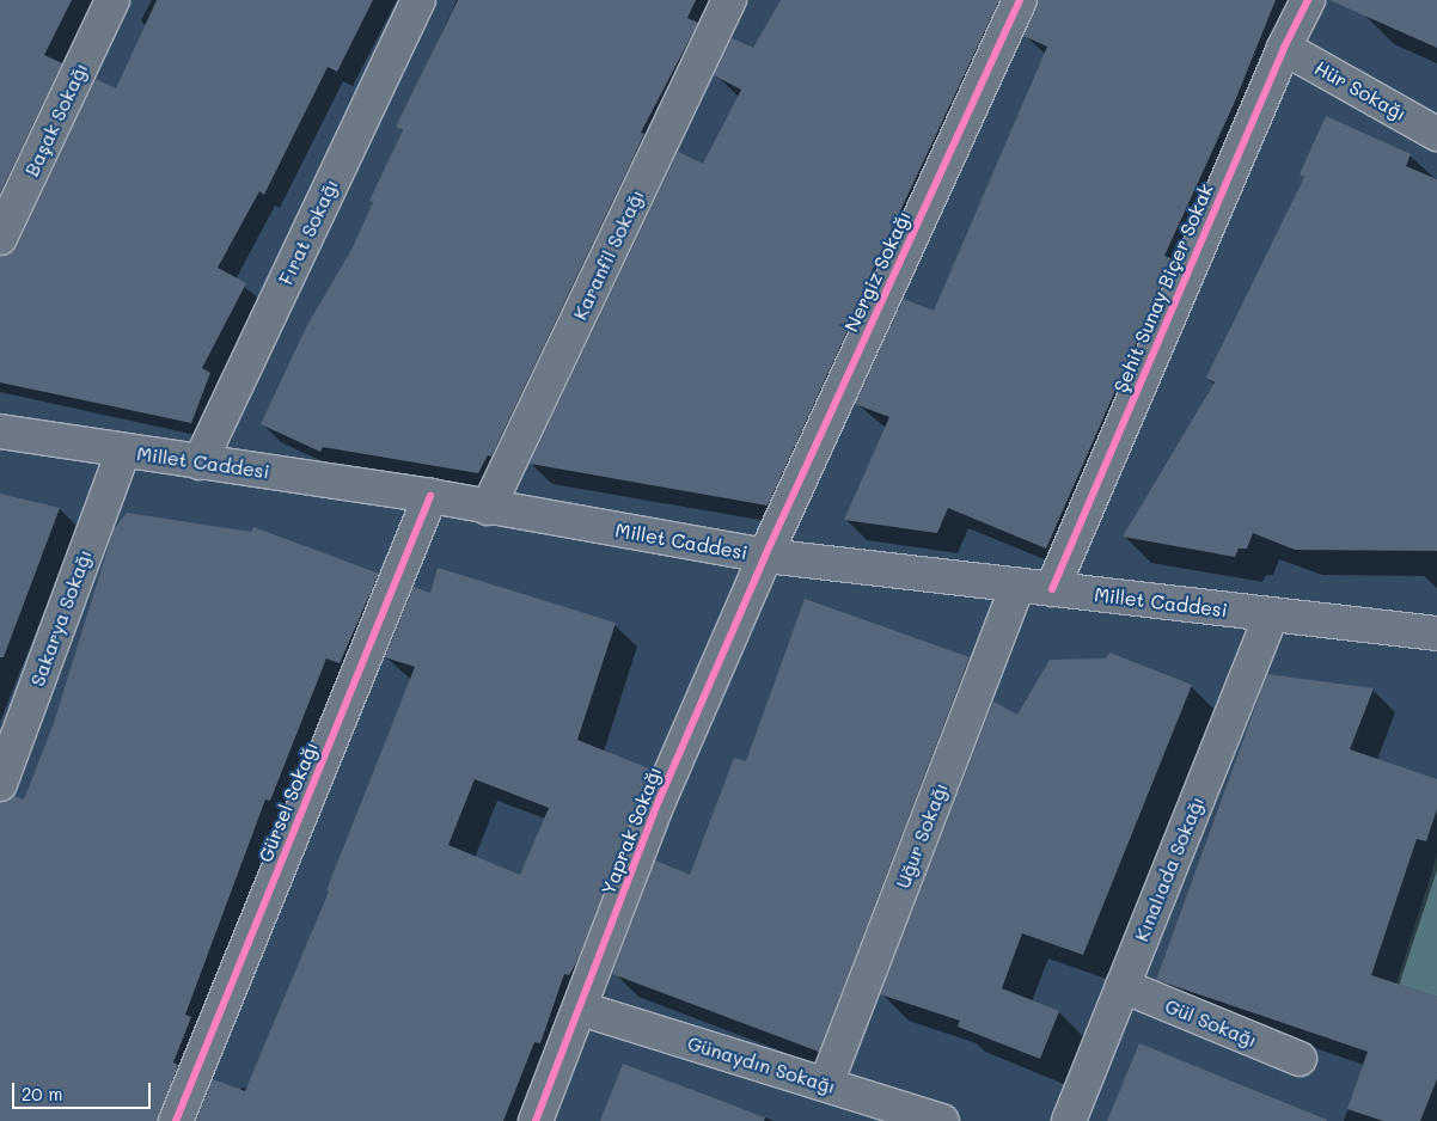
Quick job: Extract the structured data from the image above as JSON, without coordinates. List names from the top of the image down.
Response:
{
  "streets": {
    "street": [
      "Hür Sokağı",
      "Başak Sokağı",
      "Fırat Sokağı",
      "Karanfil Sokağı",
      "Nergiz Sokağı",
      "Şehit Sunay Biçer Sokak",
      "Millet Caddesi",
      "Sakarya Sokağı",
      "Gürsel Sokağı",
      "Yaprak Sokağı",
      "Uğur Sokağı",
      "Kınalıada Sokağı",
      "Gül Sokağı",
      "Günaydın Sokağı"
    ]
  },
  "crossings": [
    ["Hür Sokağı", "Şehit Sunay Biçer Sokak"],
    ["Fırat Sokağı", "Millet Caddesi"],
    ["Karanfil Sokağı", "Millet Caddesi"],
    ["Nergiz Sokağı", "Millet Caddesi"],
    ["Nergiz Sokağı", "Yaprak Sokağı"],
    ["Şehit Sunay Biçer Sokak", "Millet Caddesi"],
    ["Millet Caddesi", "Sakarya Sokağı"],
    ["Millet Caddesi", "Gürsel Sokağı"],
    ["Millet Caddesi", "Yaprak Sokağı"],
    ["Millet Caddesi", "Uğur Sokağı"],
    ["Millet Caddesi", "Kınalıada Sokağı"],
    ["Yaprak Sokağı", "Günaydın Sokağı"],
    ["Uğur Sokağı", "Günaydın Sokağı"],
    ["Kınalıada Sokağı", "Gül Sokağı"]
  ],
  "scale_bar": "20 m"
}
